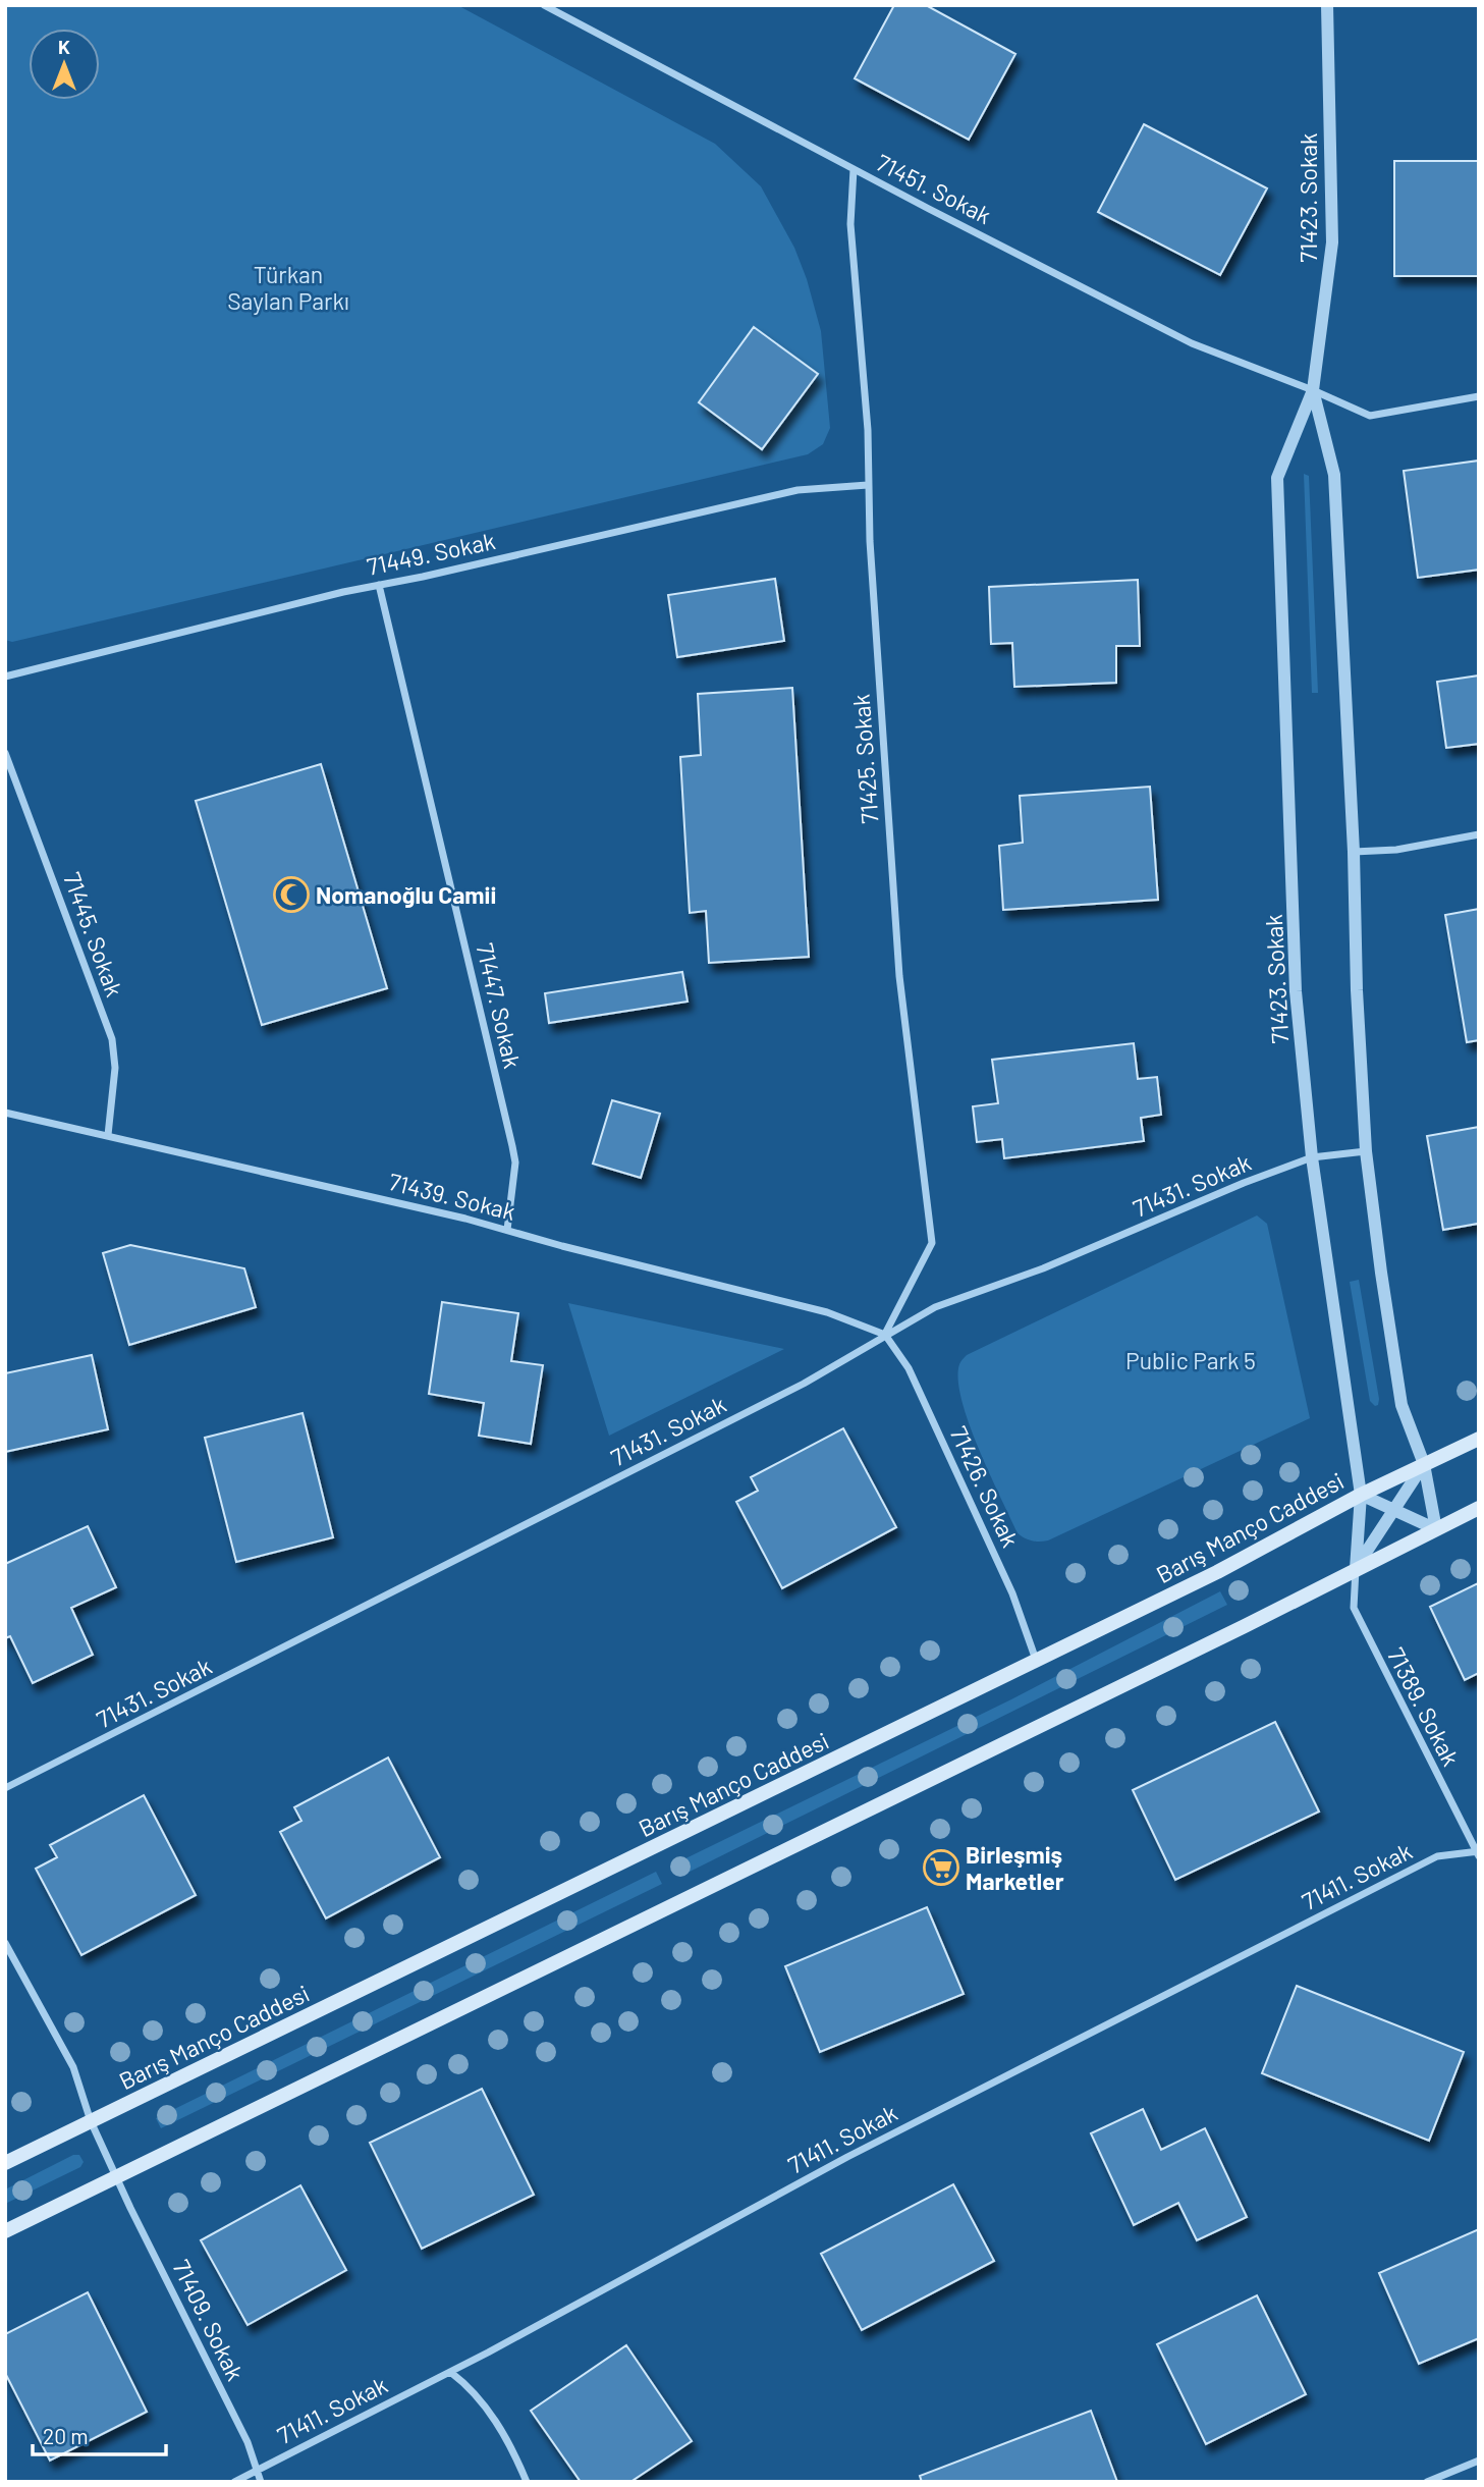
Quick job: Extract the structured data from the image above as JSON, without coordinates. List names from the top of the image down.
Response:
{
  "streets": {
    "main road": ["Barış Manço Caddesi"],
    "street": [
      "71451. Sokak",
      "71423. Sokak",
      "71449. Sokak",
      "71425. Sokak",
      "71445. Sokak",
      "71447. Sokak",
      "71431. Sokak",
      "71439. Sokak",
      "71426. Sokak",
      "71389. Sokak",
      "71411. Sokak",
      "71409. Sokak"
    ]
  },
  "crossings": [
    ["71451. Sokak", "71423. Sokak"],
    ["71451. Sokak", "71425. Sokak"],
    ["71423. Sokak", "71431. Sokak"],
    ["71423. Sokak", "Barış Manço Caddesi"],
    ["71423. Sokak", "71389. Sokak"],
    ["71449. Sokak", "71425. Sokak"],
    ["71449. Sokak", "71447. Sokak"],
    ["71425. Sokak", "71431. Sokak"],
    ["71425. Sokak", "71439. Sokak"],
    ["71425. Sokak", "71426. Sokak"],
    ["71445. Sokak", "71439. Sokak"],
    ["71447. Sokak", "71439. Sokak"],
    ["71431. Sokak", "71439. Sokak"],
    ["71431. Sokak", "71426. Sokak"],
    ["71439. Sokak", "71426. Sokak"],
    ["71426. Sokak", "Barış Manço Caddesi"],
    ["Barış Manço Caddesi", "71409. Sokak"],
    ["71389. Sokak", "71411. Sokak"],
    ["71411. Sokak", "71409. Sokak"]
  ],
  "parks": ["Türkan Saylan Parkı", "Public Park 5"],
  "places": {
    "mosque": ["Nomanoğlu Camii"],
    "supermarket": ["Birleşmiş Marketler"]
  },
  "scale_bar": "20 m",
  "north": "top"
}
